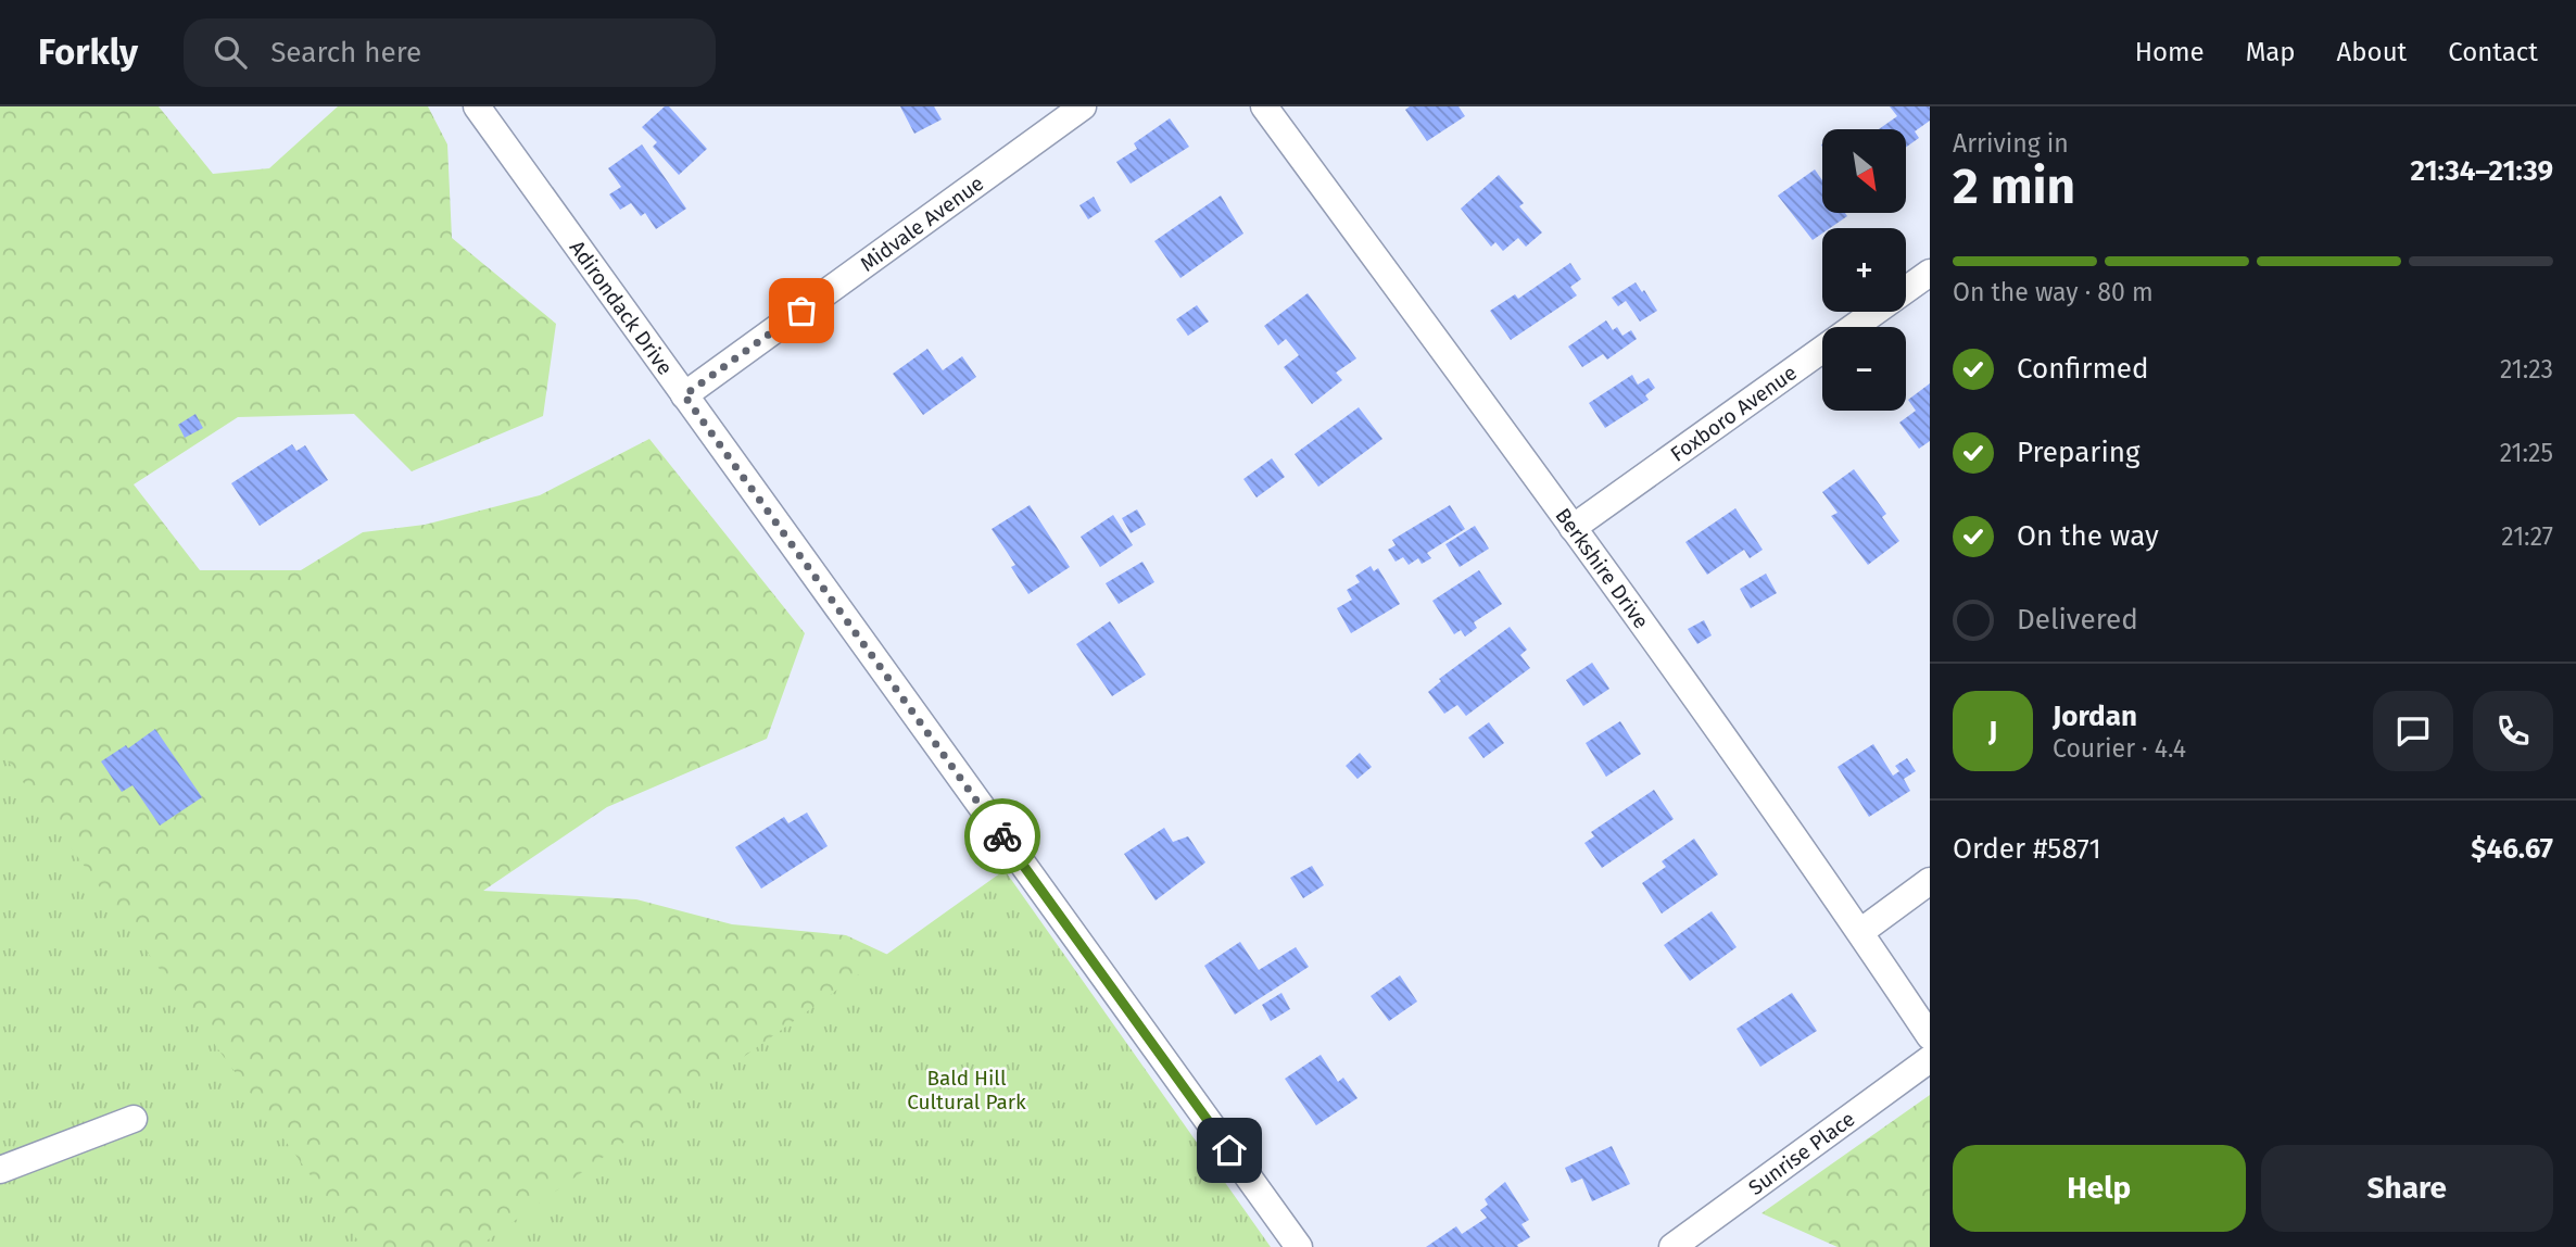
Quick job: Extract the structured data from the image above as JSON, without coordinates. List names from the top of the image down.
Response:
{
  "streets": {
    "street": [
      "Midvale Avenue",
      "Adirondack Drive",
      "Foxboro Avenue",
      "Berkshire Drive",
      "Sunrise Place"
    ]
  },
  "crossings": [
    ["Midvale Avenue", "Adirondack Drive"],
    ["Foxboro Avenue", "Berkshire Drive"]
  ],
  "parks": ["Bald Hill Cultural Park"],
  "north": "bottom right",
  "page": {
    "header": "Forkly",
    "search": "Search here",
    "nav": [
      "Home",
      "Map",
      "About",
      "Contact"
    ],
    "heading": ["2 min", "Arriving in", "21:34–21:39"],
    "panel": [
      "Jordan",
      "Courier · 4.4",
      "Order #5871",
      "$46.67"
    ],
    "map_buttons": ["+", "−"],
    "bar": "On the way · 80 m",
    "list": [
      ["Confirmed", "21:23"],
      ["Preparing", "21:25"],
      ["On the way", "21:27"],
      "Delivered"
    ],
    "round": "J",
    "buttons": ["Help", "Share"]
  }
}
